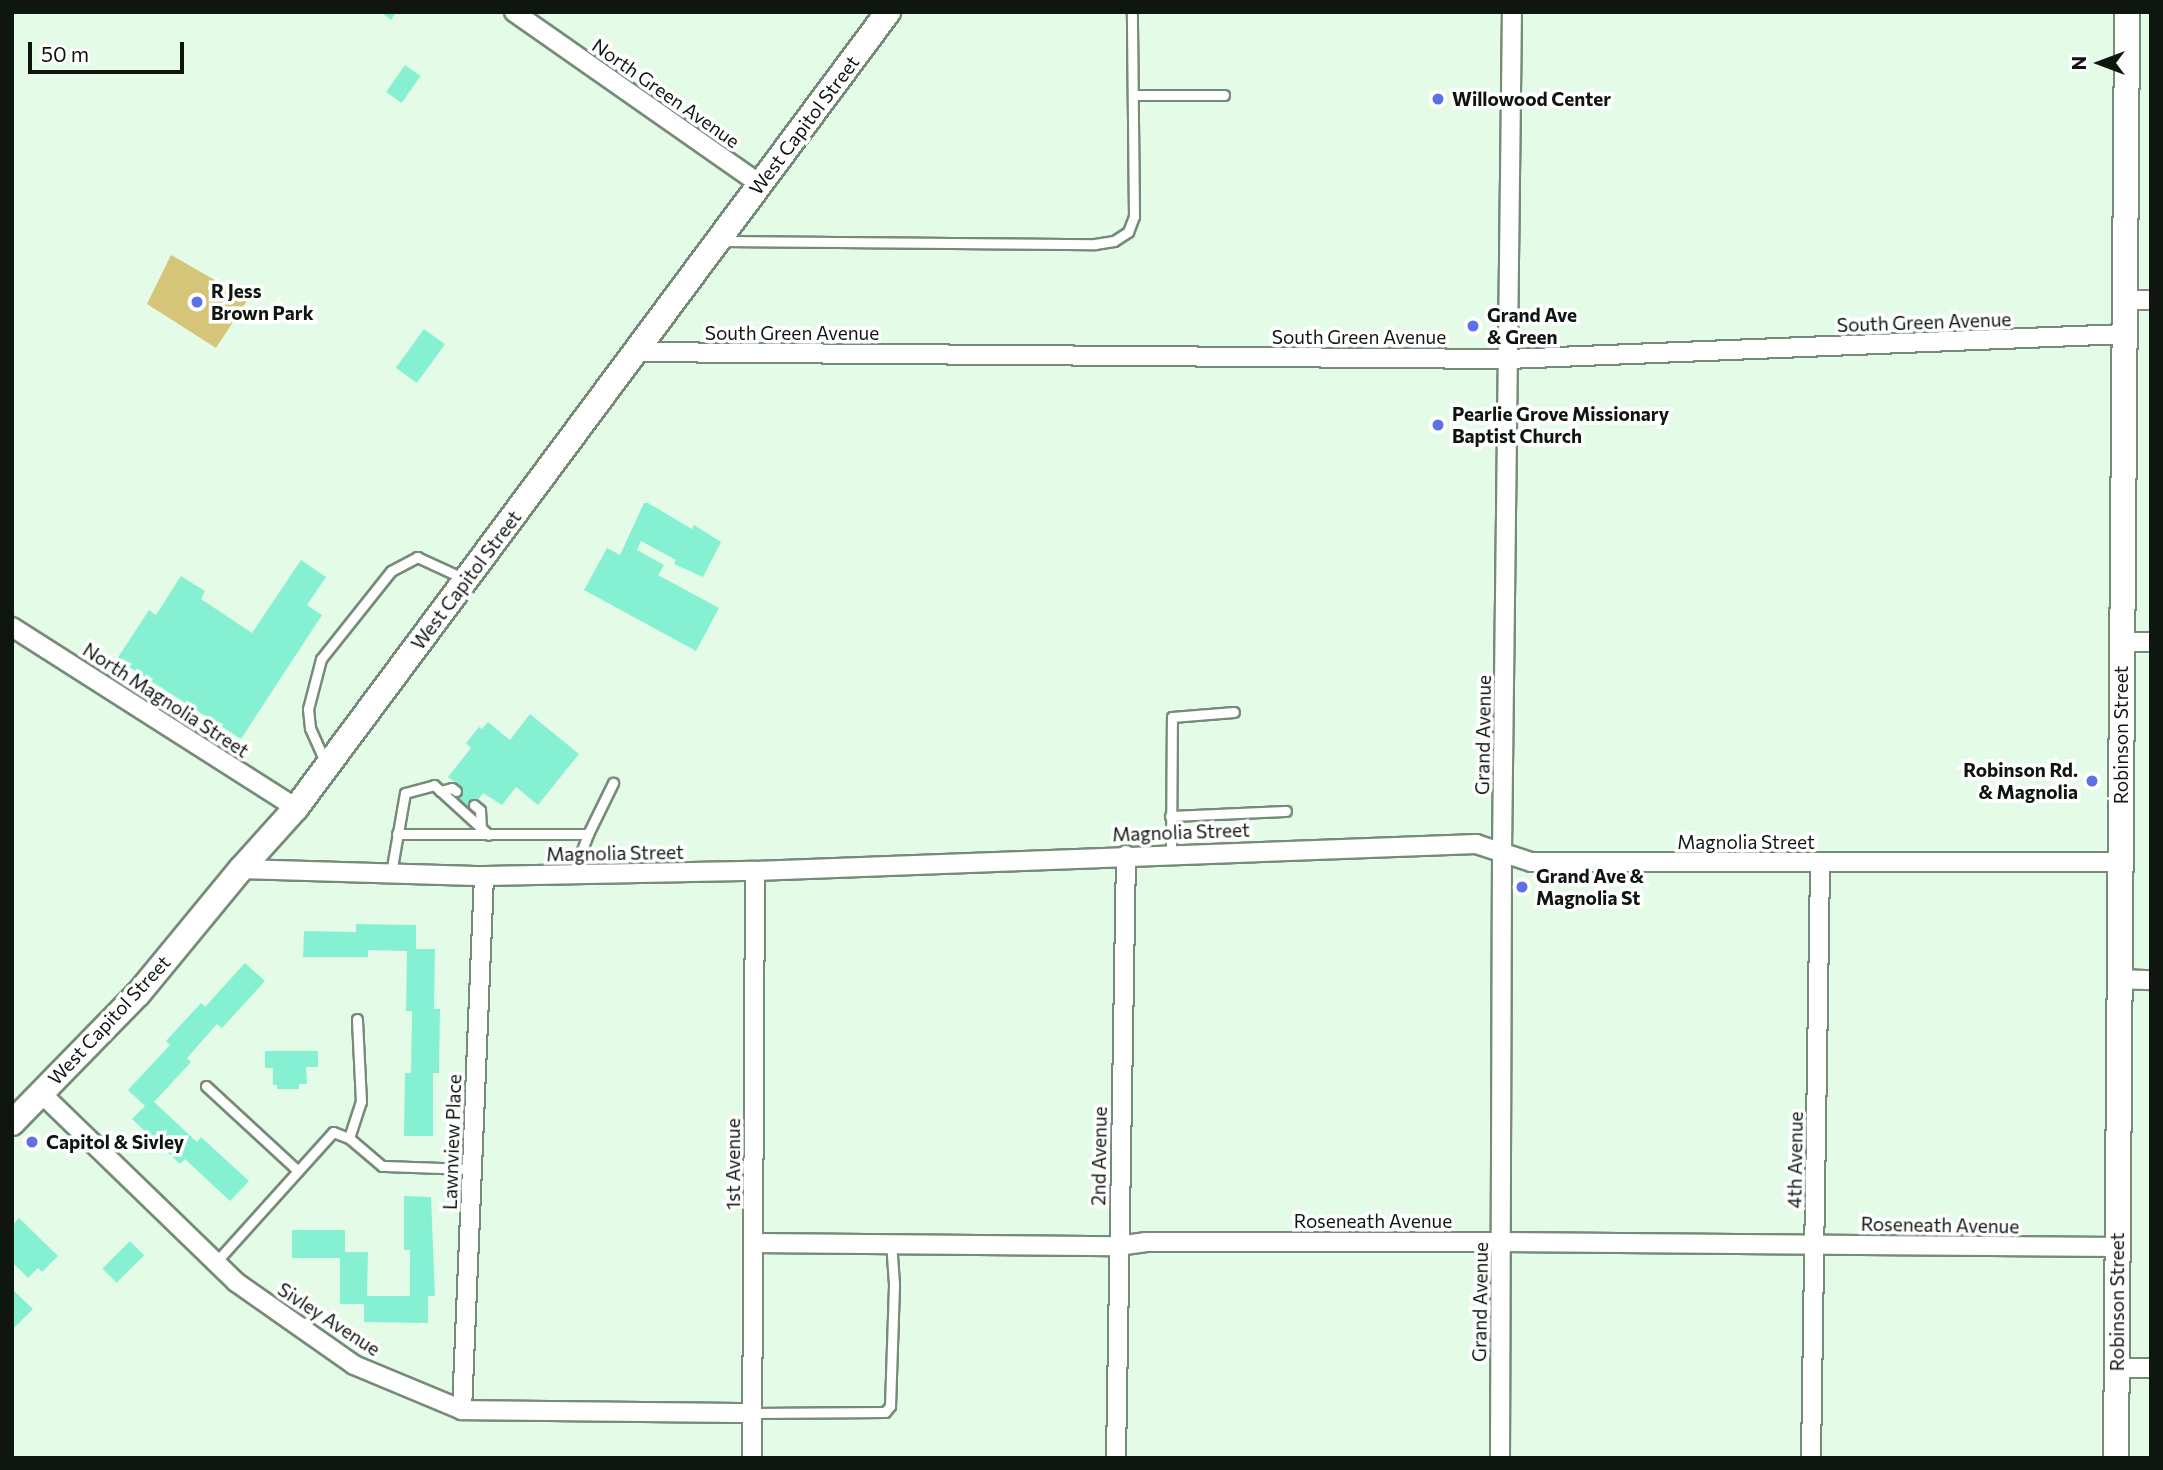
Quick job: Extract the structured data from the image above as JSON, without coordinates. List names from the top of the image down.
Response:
{
  "streets": {
    "main road": ["West Capitol Street", "Robinson Street"],
    "street": [
      "North Green Avenue",
      "South Green Avenue",
      "North Magnolia Street",
      "Grand Avenue",
      "Magnolia Street",
      "Lawnview Place",
      "2nd Avenue",
      "4th Avenue",
      "1st Avenue",
      "Roseneath Avenue",
      "Sivley Avenue"
    ]
  },
  "crossings": [
    ["North Green Avenue", "West Capitol Street"],
    ["West Capitol Street", "South Green Avenue"],
    ["West Capitol Street", "North Magnolia Street"],
    ["West Capitol Street", "Magnolia Street"],
    ["West Capitol Street", "Sivley Avenue"],
    ["South Green Avenue", "Grand Avenue"],
    ["South Green Avenue", "Robinson Street"],
    ["Grand Avenue", "Magnolia Street"],
    ["Grand Avenue", "Roseneath Avenue"],
    ["Robinson Street", "Magnolia Street"],
    ["Robinson Street", "Roseneath Avenue"],
    ["Magnolia Street", "Lawnview Place"],
    ["Magnolia Street", "2nd Avenue"],
    ["Magnolia Street", "4th Avenue"],
    ["Magnolia Street", "1st Avenue"],
    ["Lawnview Place", "Sivley Avenue"],
    ["2nd Avenue", "Roseneath Avenue"],
    ["4th Avenue", "Roseneath Avenue"],
    ["1st Avenue", "Roseneath Avenue"],
    ["1st Avenue", "Sivley Avenue"]
  ],
  "places": [
    "Willowood Center",
    "R Jess Brown Park",
    "Grand Ave & Green",
    "Pearlie Grove Missionary Baptist Church",
    "Robinson Rd. & Magnolia",
    "Grand Ave & Magnolia St",
    "Capitol & Sivley"
  ],
  "scale_bar": "50 m",
  "north": "left"
}
